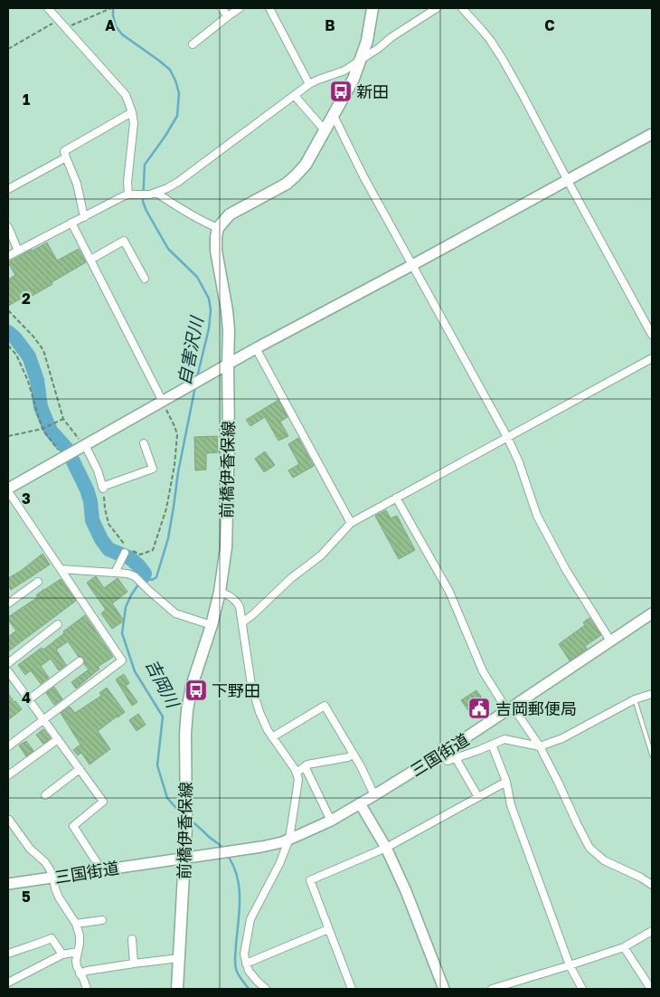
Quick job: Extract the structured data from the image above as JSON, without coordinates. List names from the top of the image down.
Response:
{
  "streets": {
    "main road": ["前橋伊香保線"],
    "street": ["三国街道"]
  },
  "crossings": [
    ["前橋伊香保線", "三国街道"]
  ],
  "water": ["自害沢川", "吉岡川"],
  "places": {
    "bus stop": ["新田", "下野田"],
    "public building": ["吉岡郵便局"]
  },
  "grid": {
    "columns": ["A", "B", "C"],
    "rows": [
      "1",
      "2",
      "3",
      "4",
      "5"
    ]
  }
}
